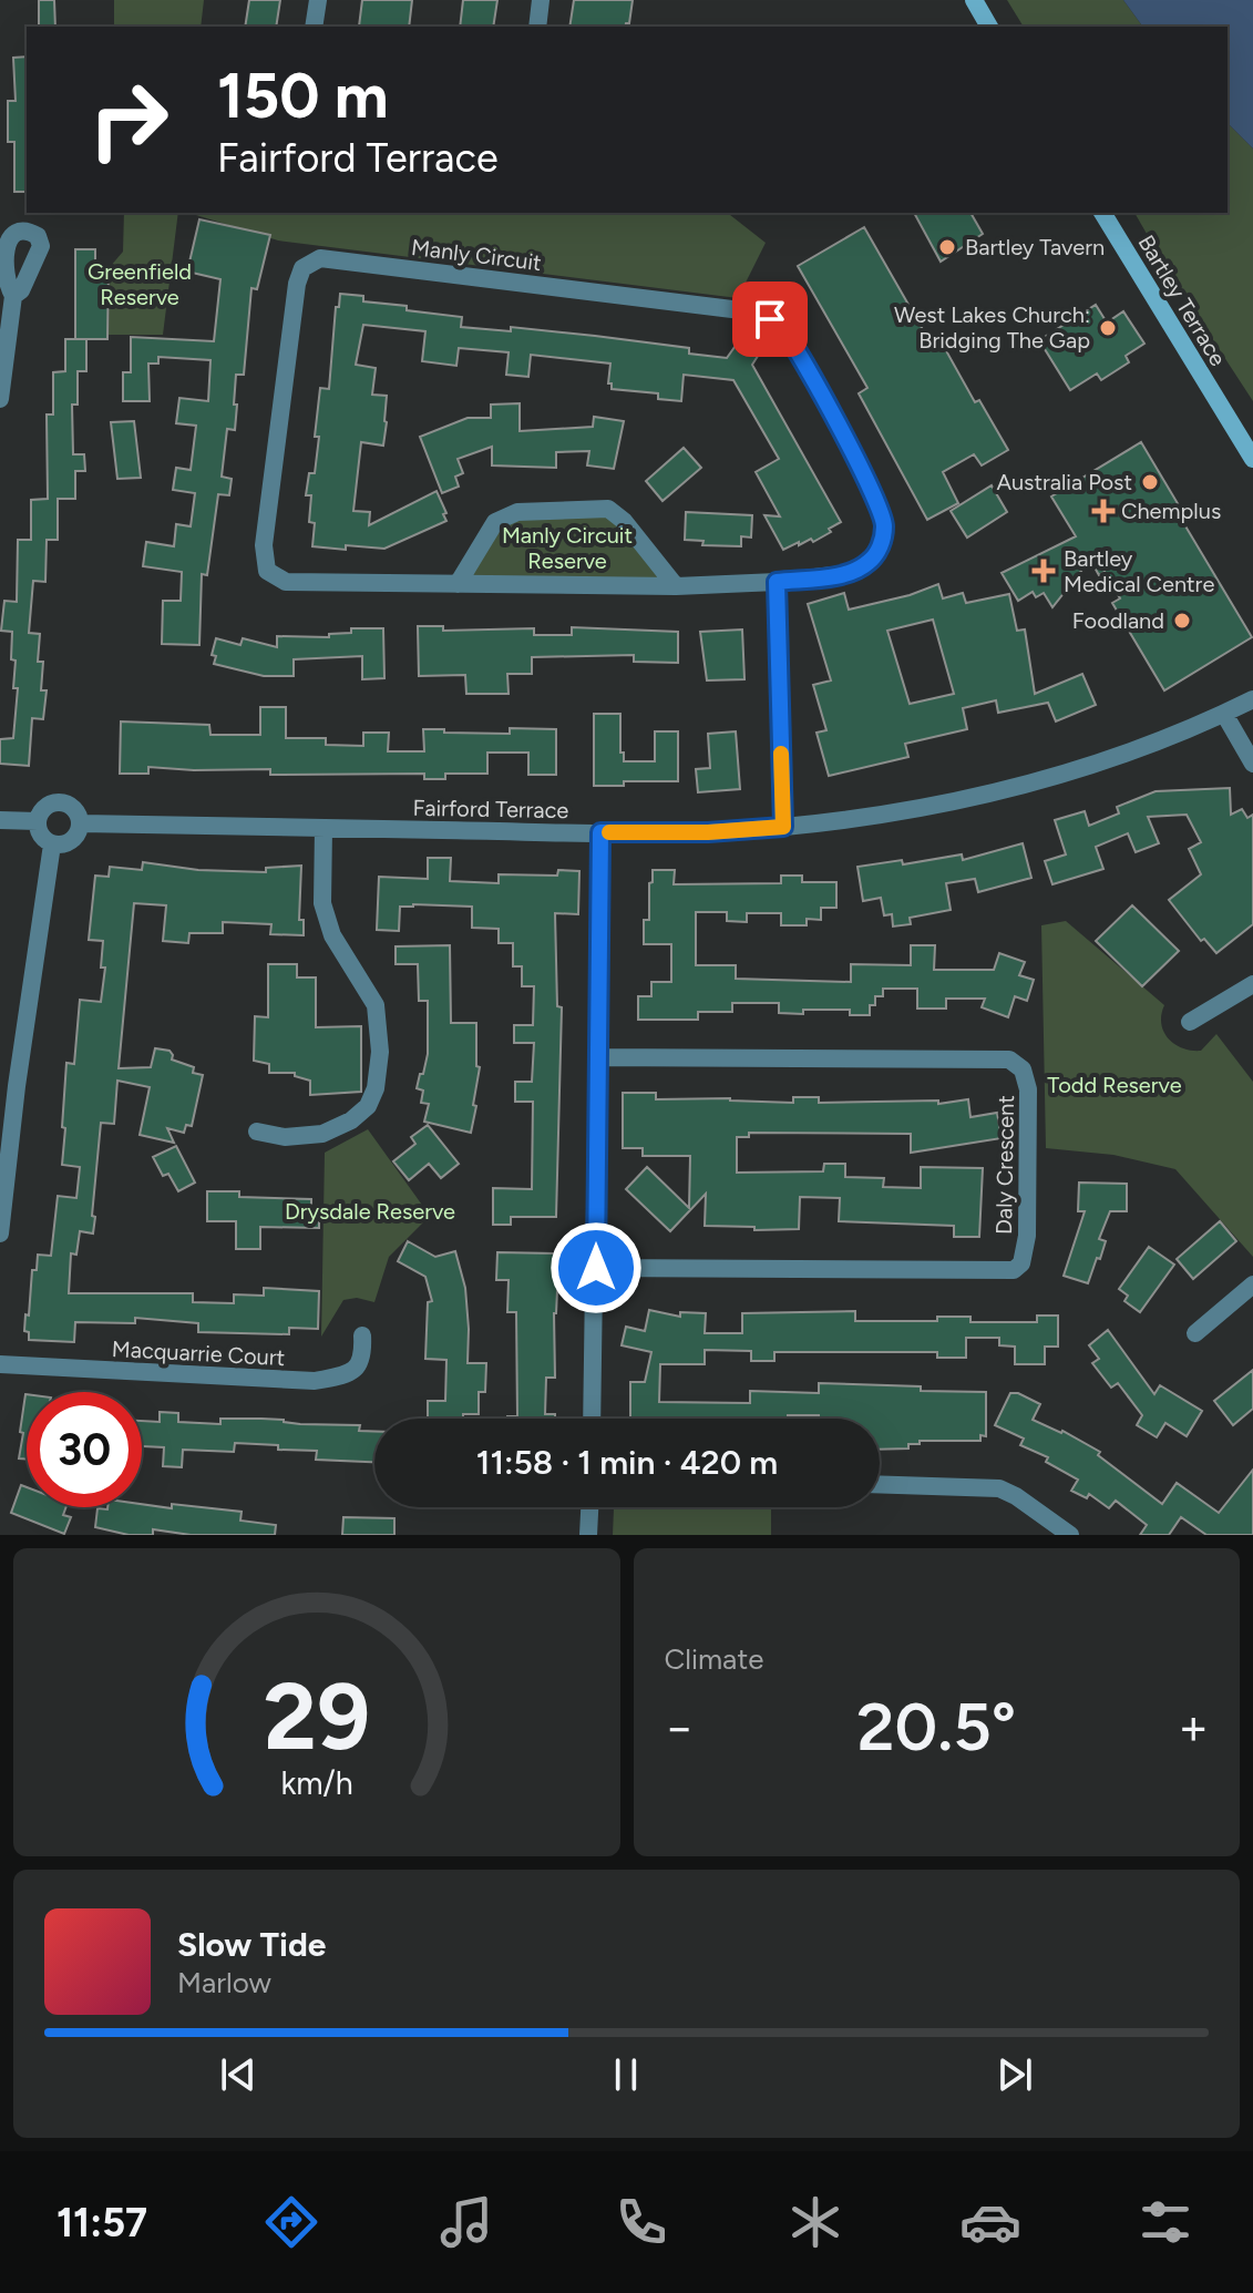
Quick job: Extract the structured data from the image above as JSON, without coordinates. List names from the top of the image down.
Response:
{
  "streets": {
    "street": [
      "Manly Circuit",
      "Bartley Terrace",
      "Fairford Terrace",
      "Daly Crescent",
      "Macquarrie Court"
    ]
  },
  "parks": [
    "Greenfield Reserve",
    "Manly Circuit Reserve",
    "Todd Reserve",
    "Drysdale Reserve"
  ],
  "places": {
    "other": [
      "Bartley Tavern",
      "West Lakes Church: Bridging The Gap",
      "Australia Post",
      "Foodland"
    ],
    "health": ["Chemplus", "Bartley Medical Centre"]
  },
  "page": {
    "turn": ["150 m", "Fairford Terrace"],
    "limit": "30",
    "trip": "11:58 · 1 min · 420 m",
    "tile": "Climate",
    "heat": ["−", "20.5°", "+"],
    "song": ["Slow Tide", "Marlow"],
    "tabs": "11:57",
    "gauge": ["29", "km/h"]
  }
}
